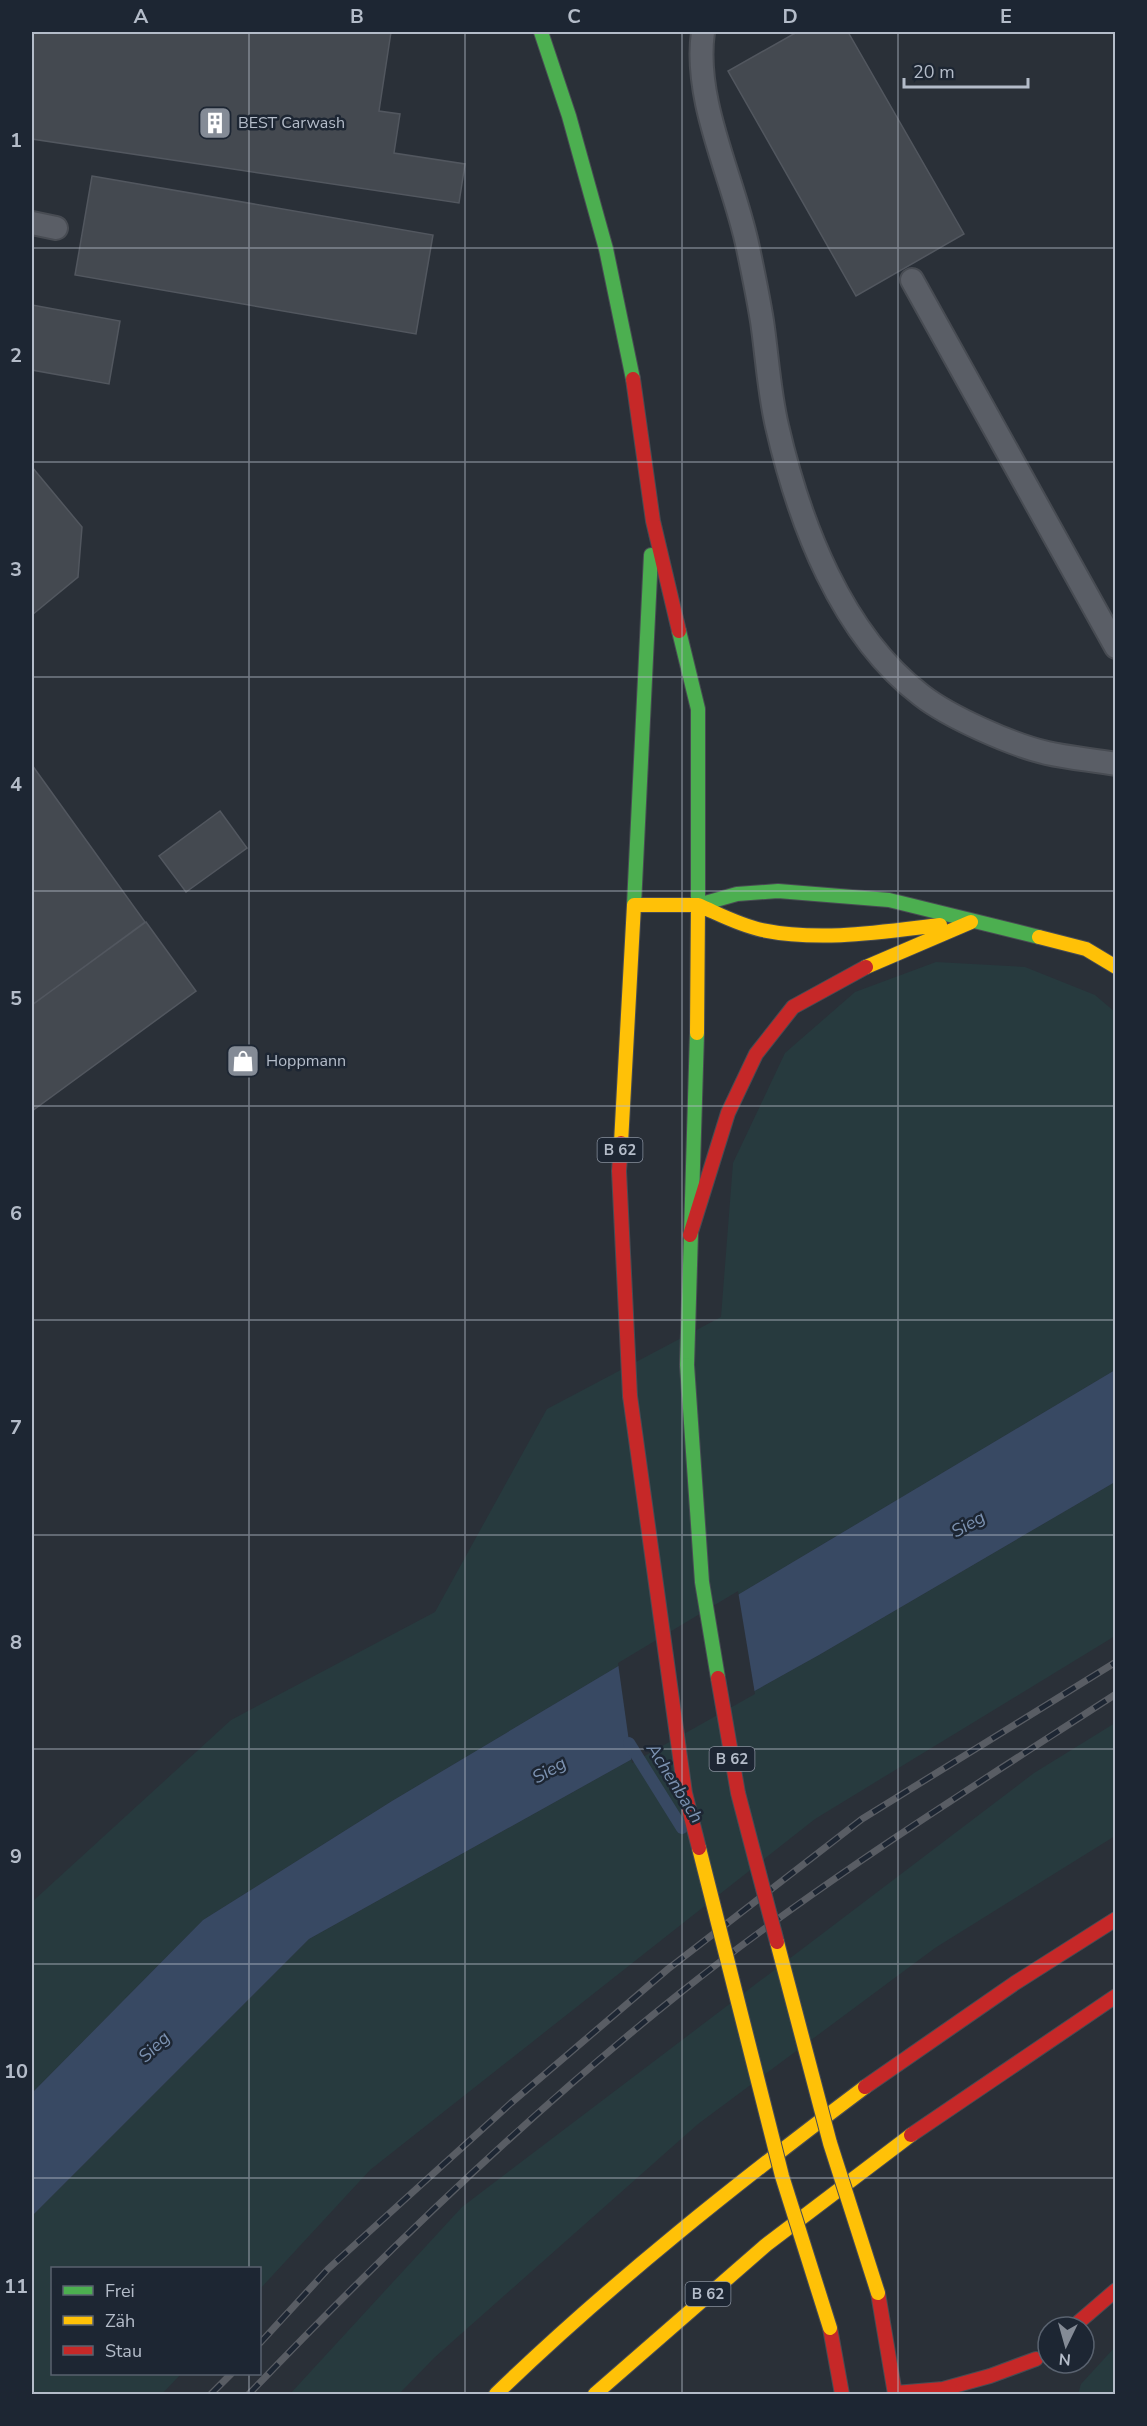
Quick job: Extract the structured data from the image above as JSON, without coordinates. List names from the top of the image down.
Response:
{
  "streets": {
    "main road": ["B 62"]
  },
  "water": ["Sieg", "Achenbach"],
  "places": {
    "building": ["BEST Carwash"],
    "shop": ["Hoppmann"]
  },
  "legend": ["Frei", "Zäh", "Stau"],
  "scale_bar": "20 m",
  "north": "bottom",
  "grid": {
    "columns": [
      "A",
      "B",
      "C",
      "D",
      "E"
    ],
    "rows": [
      "1",
      "2",
      "3",
      "4",
      "5",
      "6",
      "7",
      "8",
      "9",
      "10",
      "11"
    ]
  }
}
